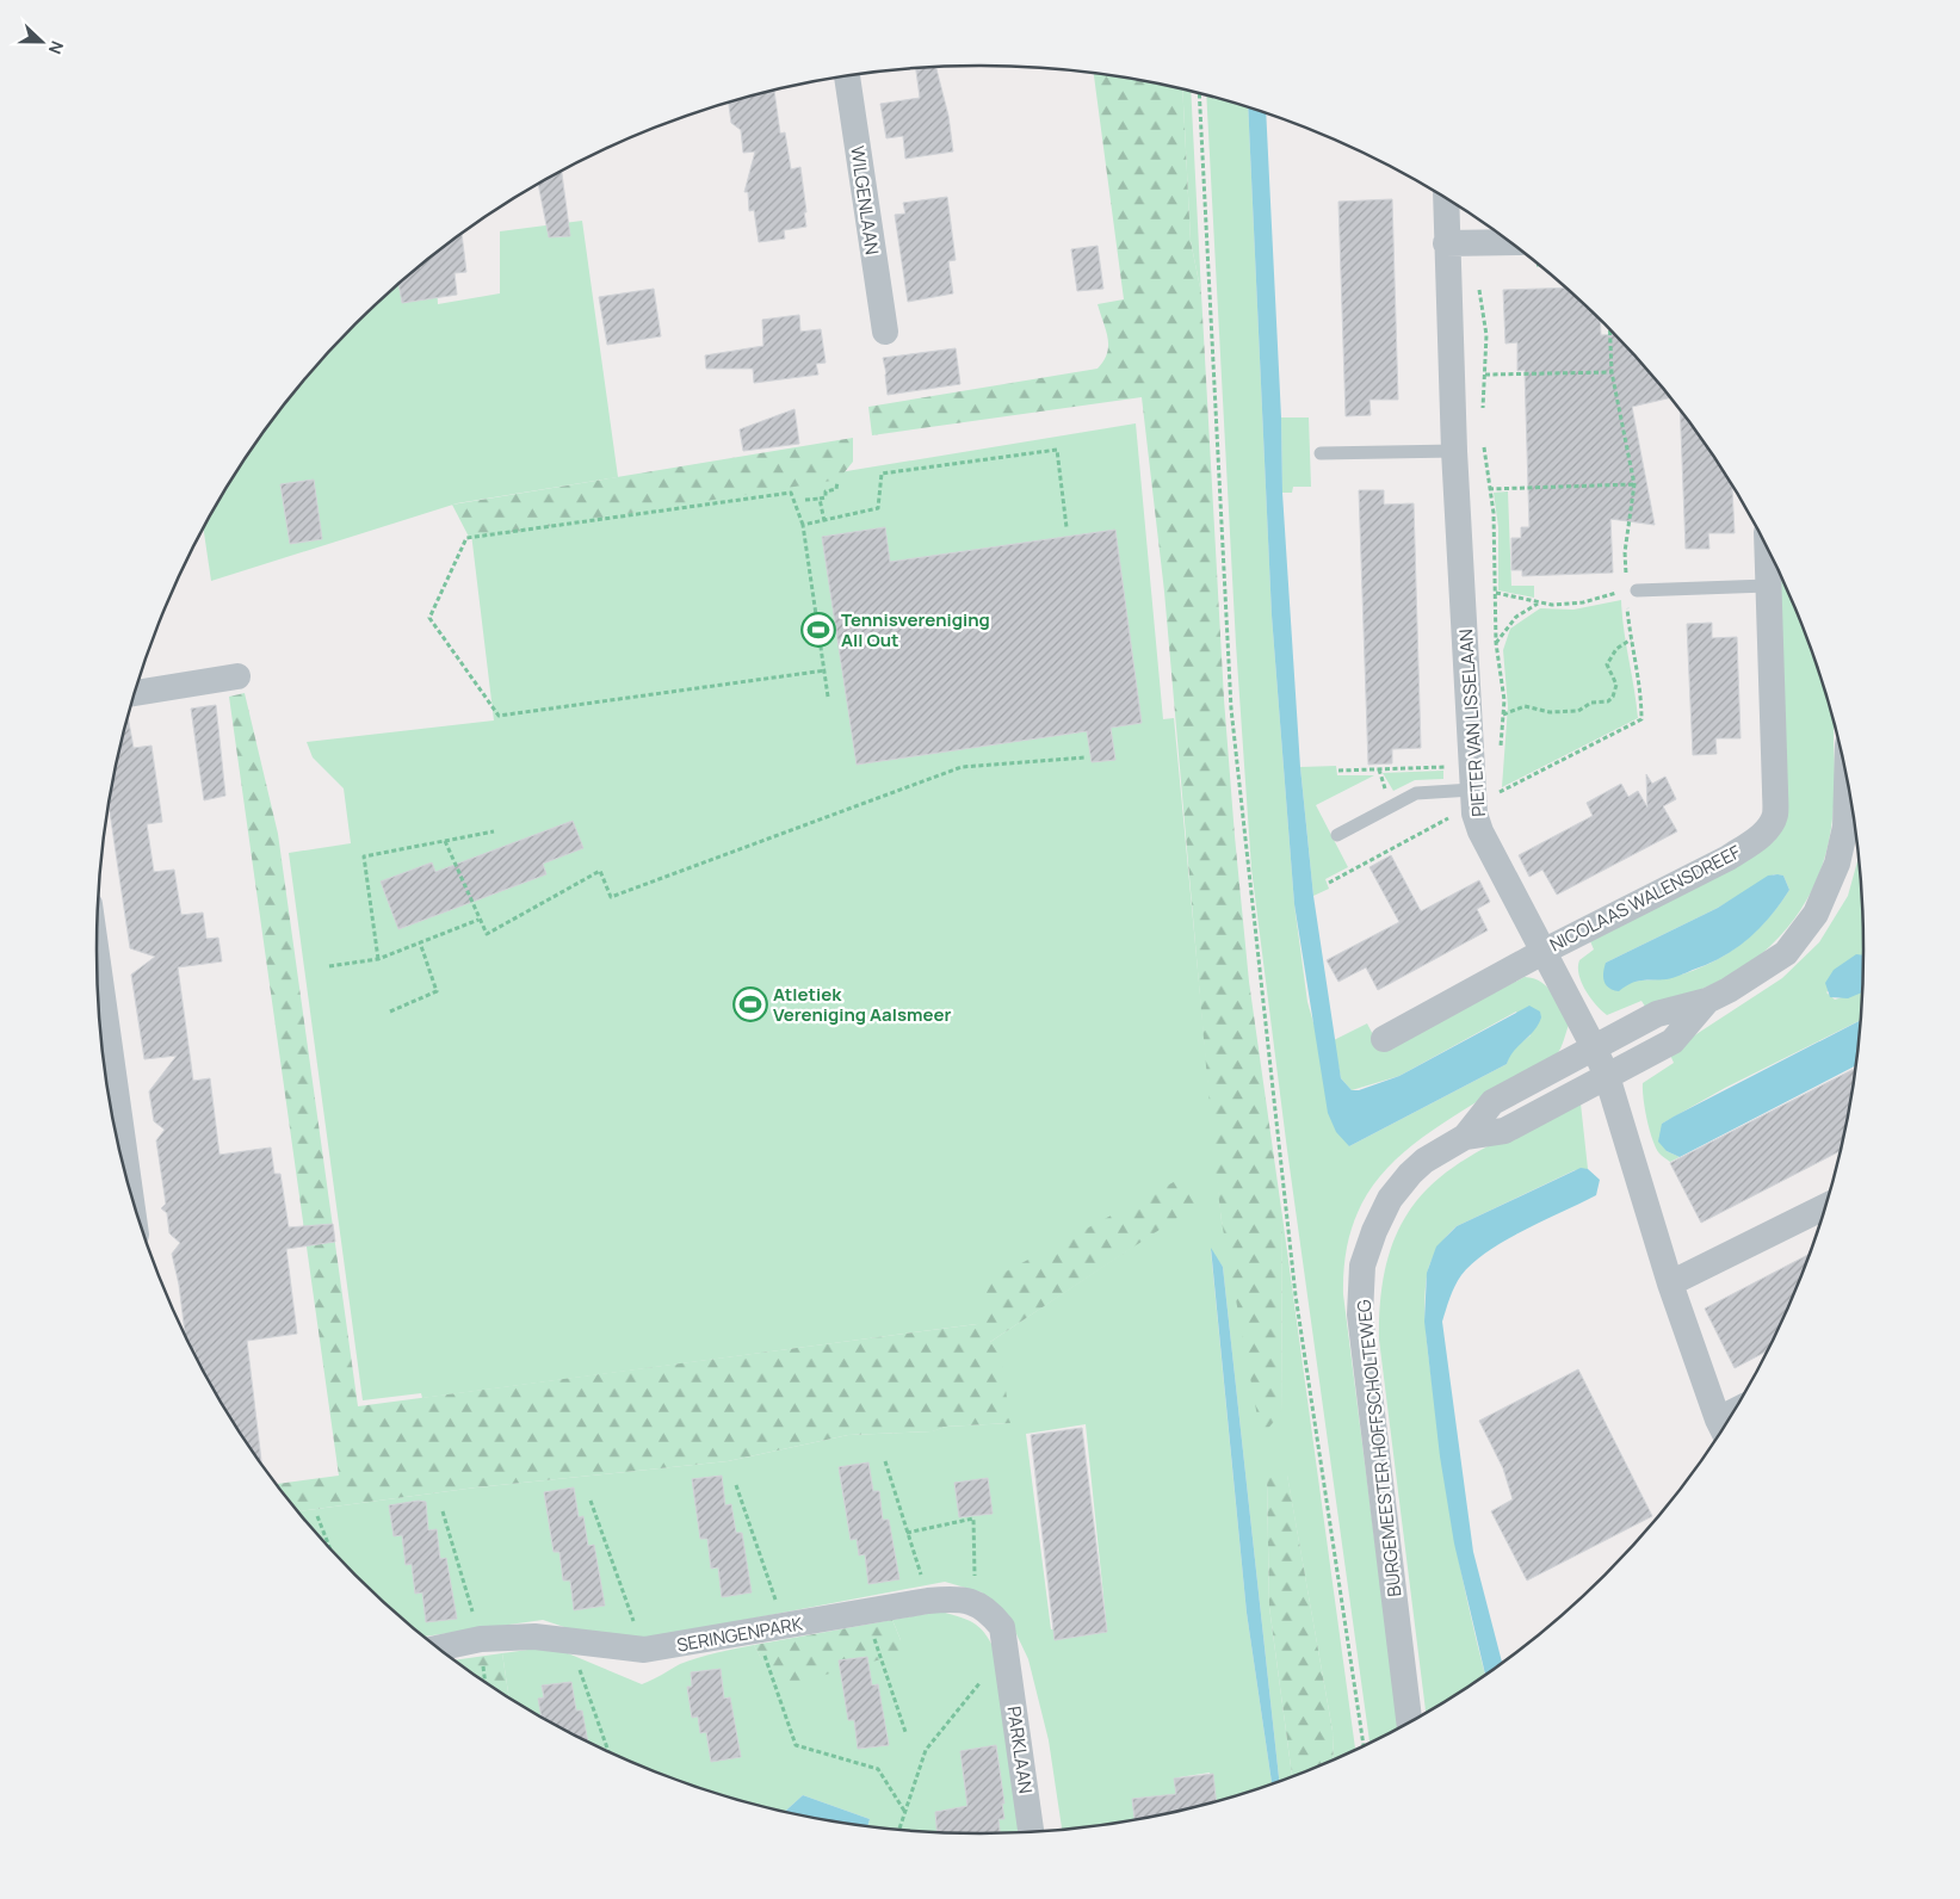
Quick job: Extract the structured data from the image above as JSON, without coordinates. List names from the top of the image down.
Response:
{
  "streets": {
    "street": [
      "WILGENLAAN",
      "PIETER VAN LISSELAAN",
      "NICOLAAS WALENSDREEF",
      "BURGEMEESTER HOFFSCHOLTEWEG",
      "SERINGENPARK",
      "PARKLAAN"
    ]
  },
  "crossings": [
    ["PIETER VAN LISSELAAN", "NICOLAAS WALENSDREEF"],
    ["PIETER VAN LISSELAAN", "BURGEMEESTER HOFFSCHOLTEWEG"]
  ],
  "places": {
    "sports": ["Tennisvereniging All Out", "Atletiek Vereniging Aalsmeer"]
  },
  "north": "right"
}
